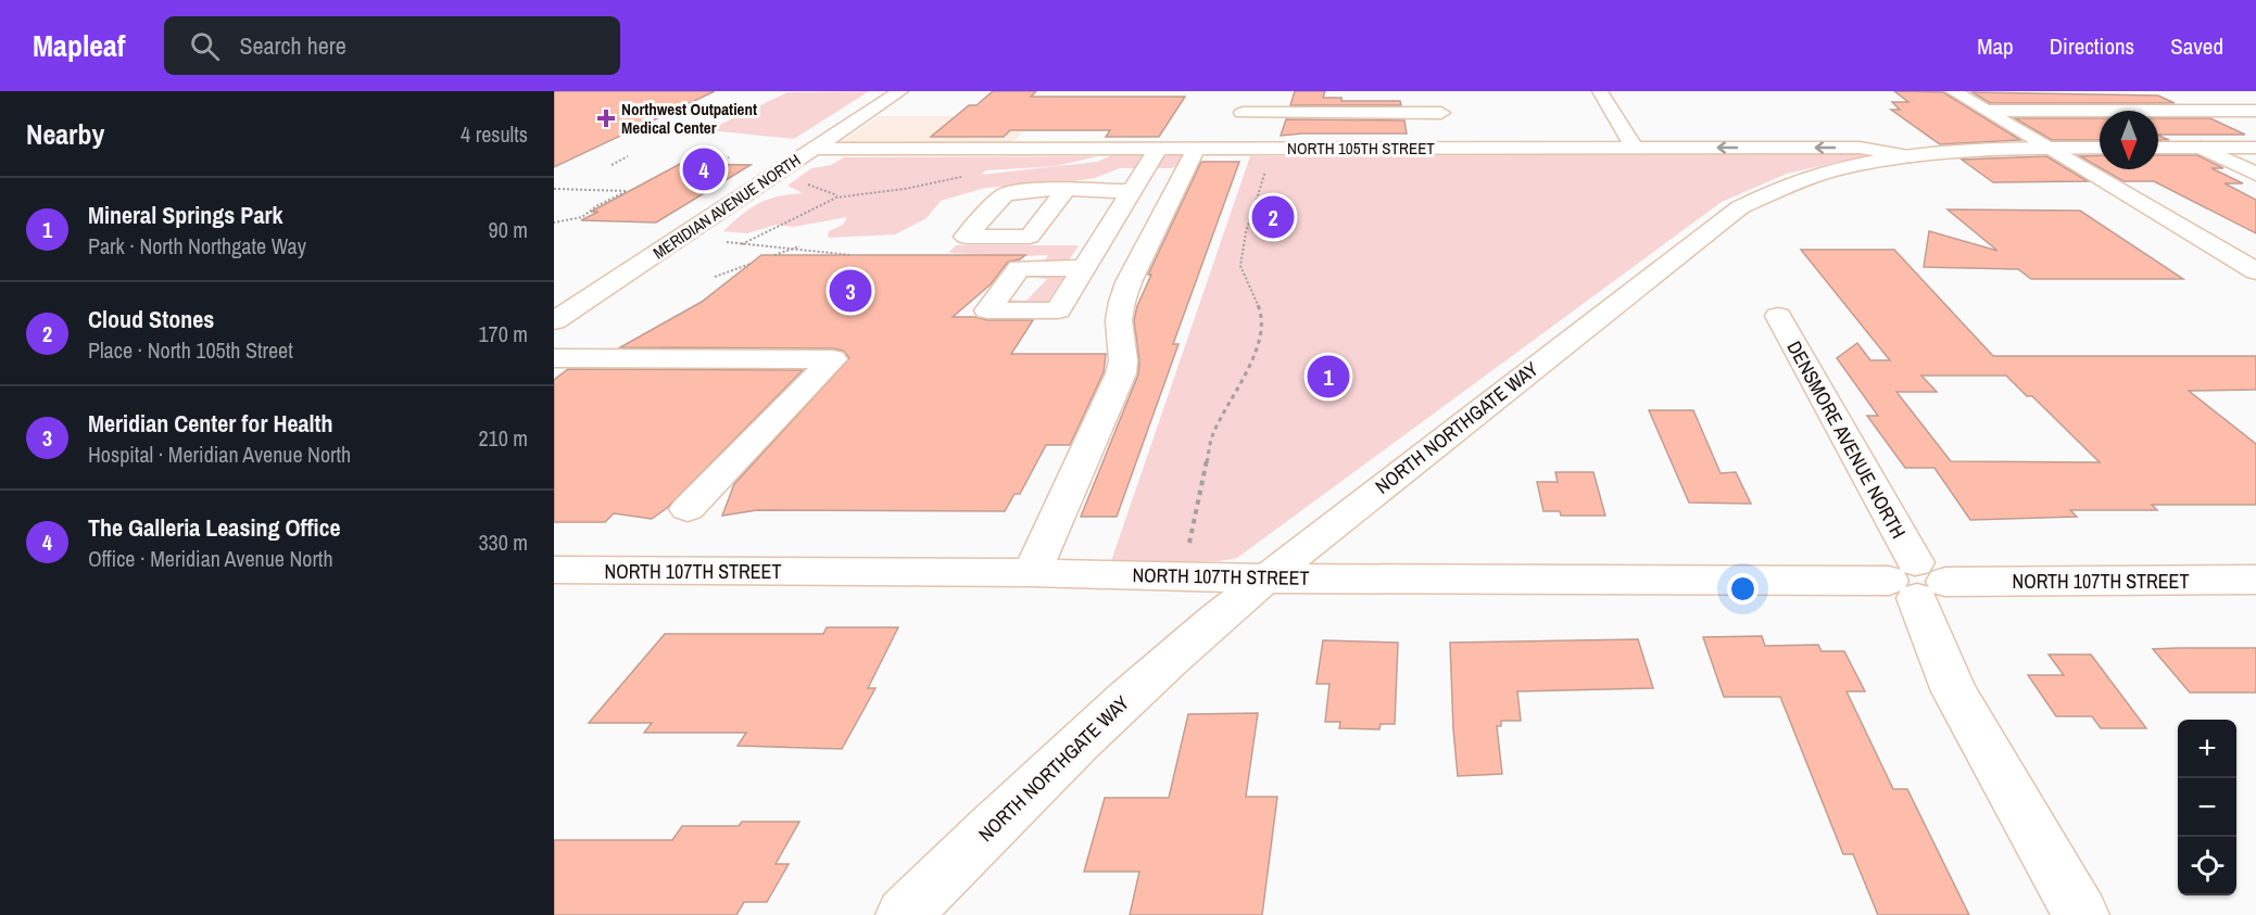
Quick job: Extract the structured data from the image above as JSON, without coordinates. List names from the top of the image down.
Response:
{
  "streets": {
    "street": [
      "NORTH 105TH STREET",
      "MERIDIAN AVENUE NORTH",
      "NORTH NORTHGATE WAY",
      "DENSMORE AVENUE NORTH",
      "NORTH 107TH STREET"
    ]
  },
  "crossings": [
    ["NORTH 105TH STREET", "MERIDIAN AVENUE NORTH"],
    ["NORTH 105TH STREET", "NORTH NORTHGATE WAY"],
    ["NORTH NORTHGATE WAY", "NORTH 107TH STREET"],
    ["DENSMORE AVENUE NORTH", "NORTH 107TH STREET"]
  ],
  "places": {
    "health": ["Northwest Outpatient Medical Center"]
  },
  "north": "bottom",
  "page": {
    "header": "Mapleaf",
    "search": "Search here",
    "nav": ["Map", "Directions", "Saved"],
    "heading": ["Nearby", "4 results"],
    "pins": [
      "4",
      "2",
      "3",
      "1"
    ],
    "list": [
      {
        "mark": "1",
        "name": "Mineral Springs Park",
        "note": "Park · North Northgate Way",
        "value": "90 m"
      },
      {
        "mark": "2",
        "name": "Cloud Stones",
        "note": "Place · North 105th Street",
        "value": "170 m"
      },
      {
        "mark": "3",
        "name": "Meridian Center for Health",
        "note": "Hospital · Meridian Avenue North",
        "value": "210 m"
      },
      {
        "mark": "4",
        "name": "The Galleria Leasing Office",
        "note": "Office · Meridian Avenue North",
        "value": "330 m"
      }
    ],
    "map_buttons": ["+", "−"]
  }
}
